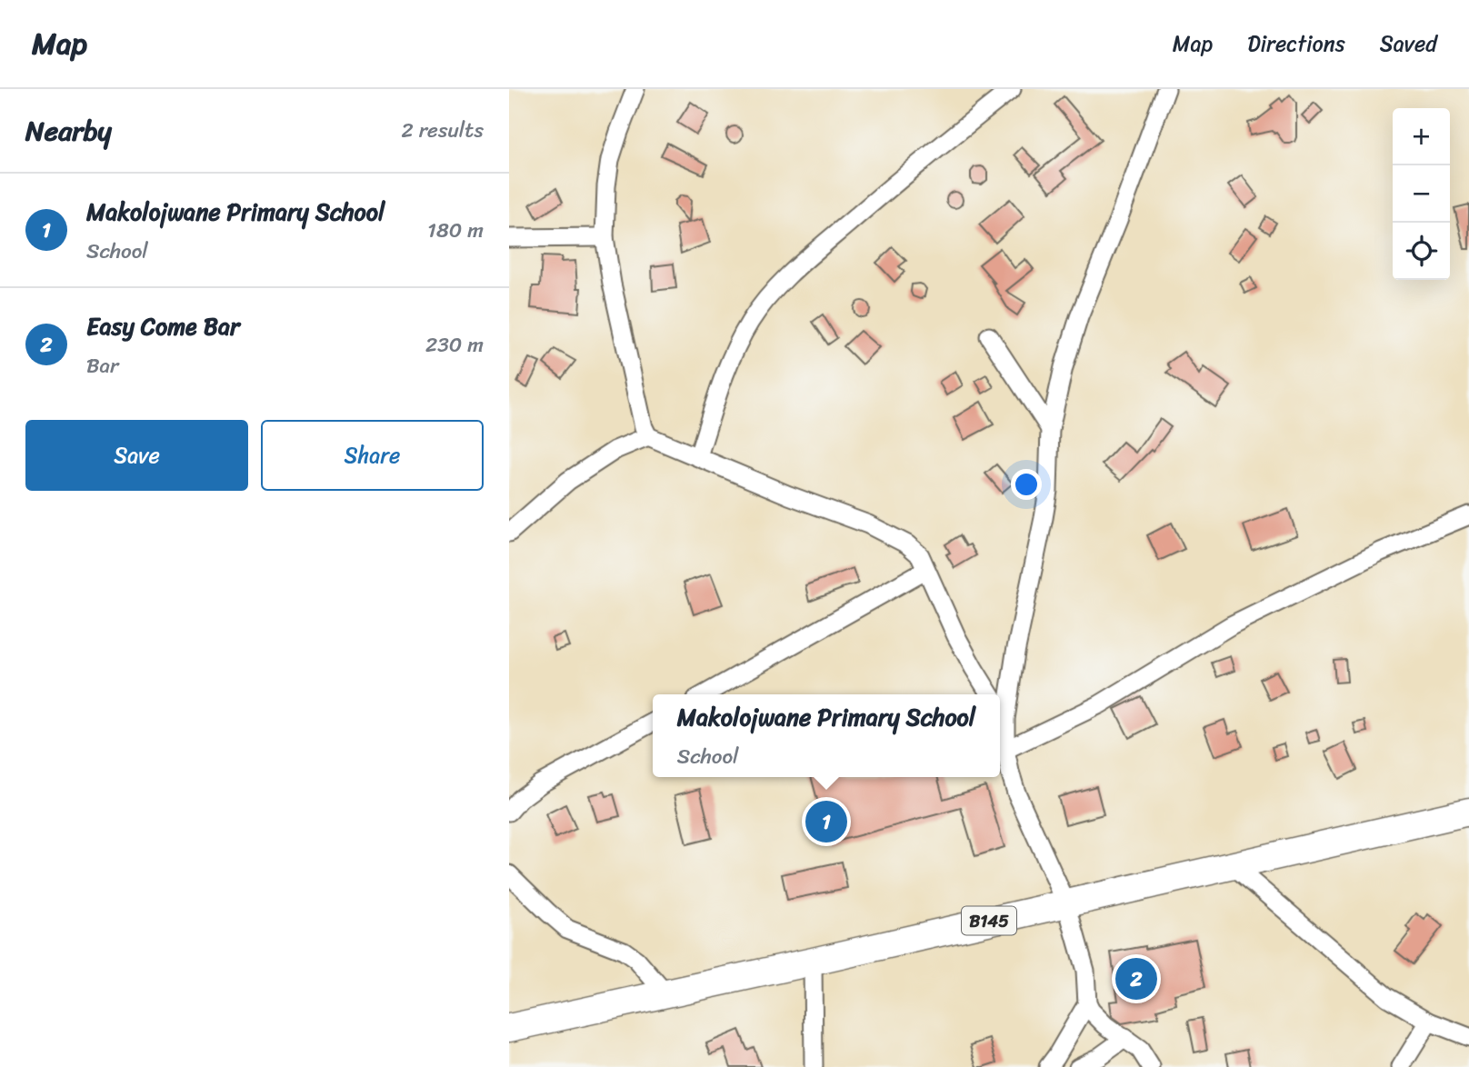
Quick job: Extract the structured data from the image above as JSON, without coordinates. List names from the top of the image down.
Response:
{
  "streets": {
    "main road": ["B145"]
  },
  "page": {
    "header": "Map",
    "nav": ["Map", "Directions", "Saved"],
    "heading": ["Nearby", "2 results"],
    "map_buttons": ["+", "−"],
    "list": [
      {
        "mark": "1",
        "name": "Makolojwane Primary School",
        "note": "School",
        "value": "180 m"
      },
      {
        "mark": "2",
        "name": "Easy Come Bar",
        "note": "Bar",
        "value": "230 m"
      }
    ],
    "buttons": ["Save", "Share"],
    "popup": ["Makolojwane Primary School", "School"],
    "pins": ["1", "2"]
  }
}
